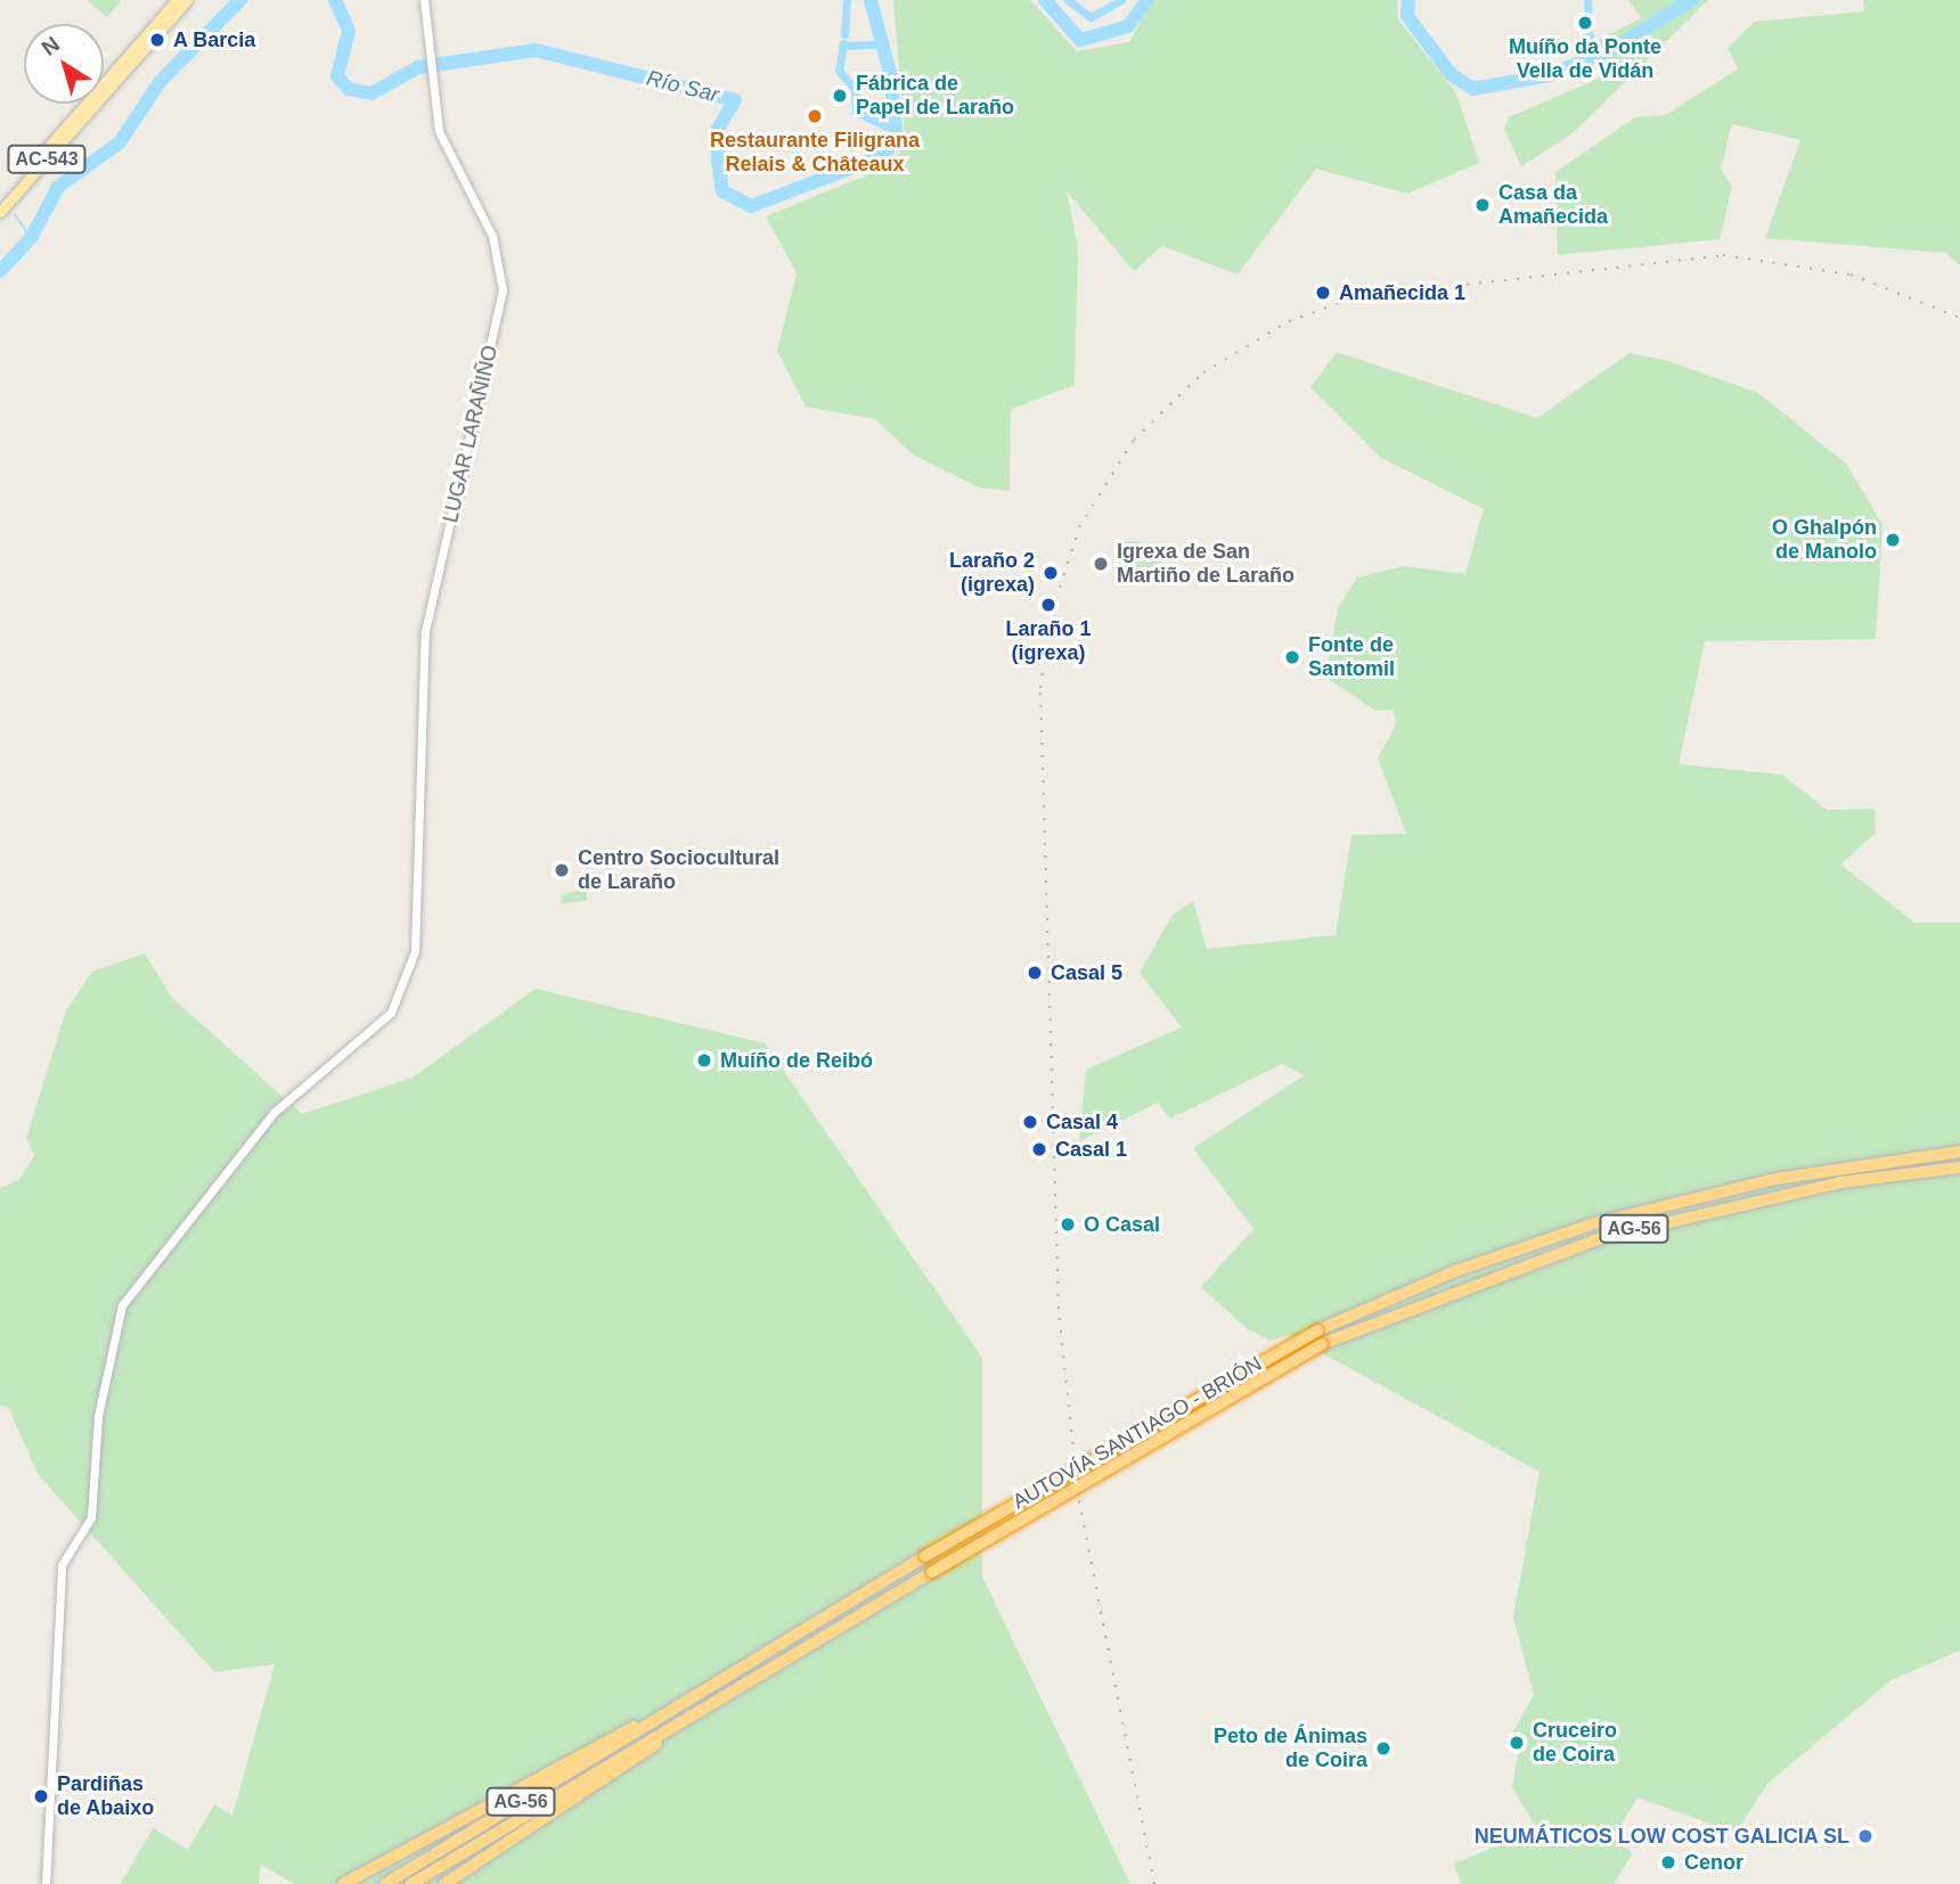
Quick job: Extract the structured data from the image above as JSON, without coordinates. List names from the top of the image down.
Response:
{
  "streets": {
    "highway": ["AG-56", "AUTOVÍA SANTIAGO - BRIÓN"],
    "main road": ["AC-543"],
    "street": ["LUGAR LARAÑIÑO"]
  },
  "water": ["Río Sar"],
  "places": [
    "Muíño da Ponte Vella de Vidán",
    "A Barcia",
    "Fábrica de Papel de Laraño",
    "Restaurante Filigrana Relais & Châteaux",
    "Casa da Amañecida",
    "Amañecida 1",
    "O Ghalpón de Manolo",
    "Igrexa de San Martiño de Laraño",
    "Laraño 2 (igrexa)",
    "Laraño 1 (igrexa)",
    "Fonte de Santomil",
    "Centro Sociocultural de Laraño",
    "Casal 5",
    "Muíño de Reibó",
    "Casal 4",
    "Casal 1",
    "O Casal",
    "Cruceiro de Coira",
    "Peto de Ánimas de Coira",
    "Pardiñas de Abaixo",
    "NEUMÁTICOS LOW COST GALICIA SL",
    "Cenor"
  ],
  "north": "top left"
}
